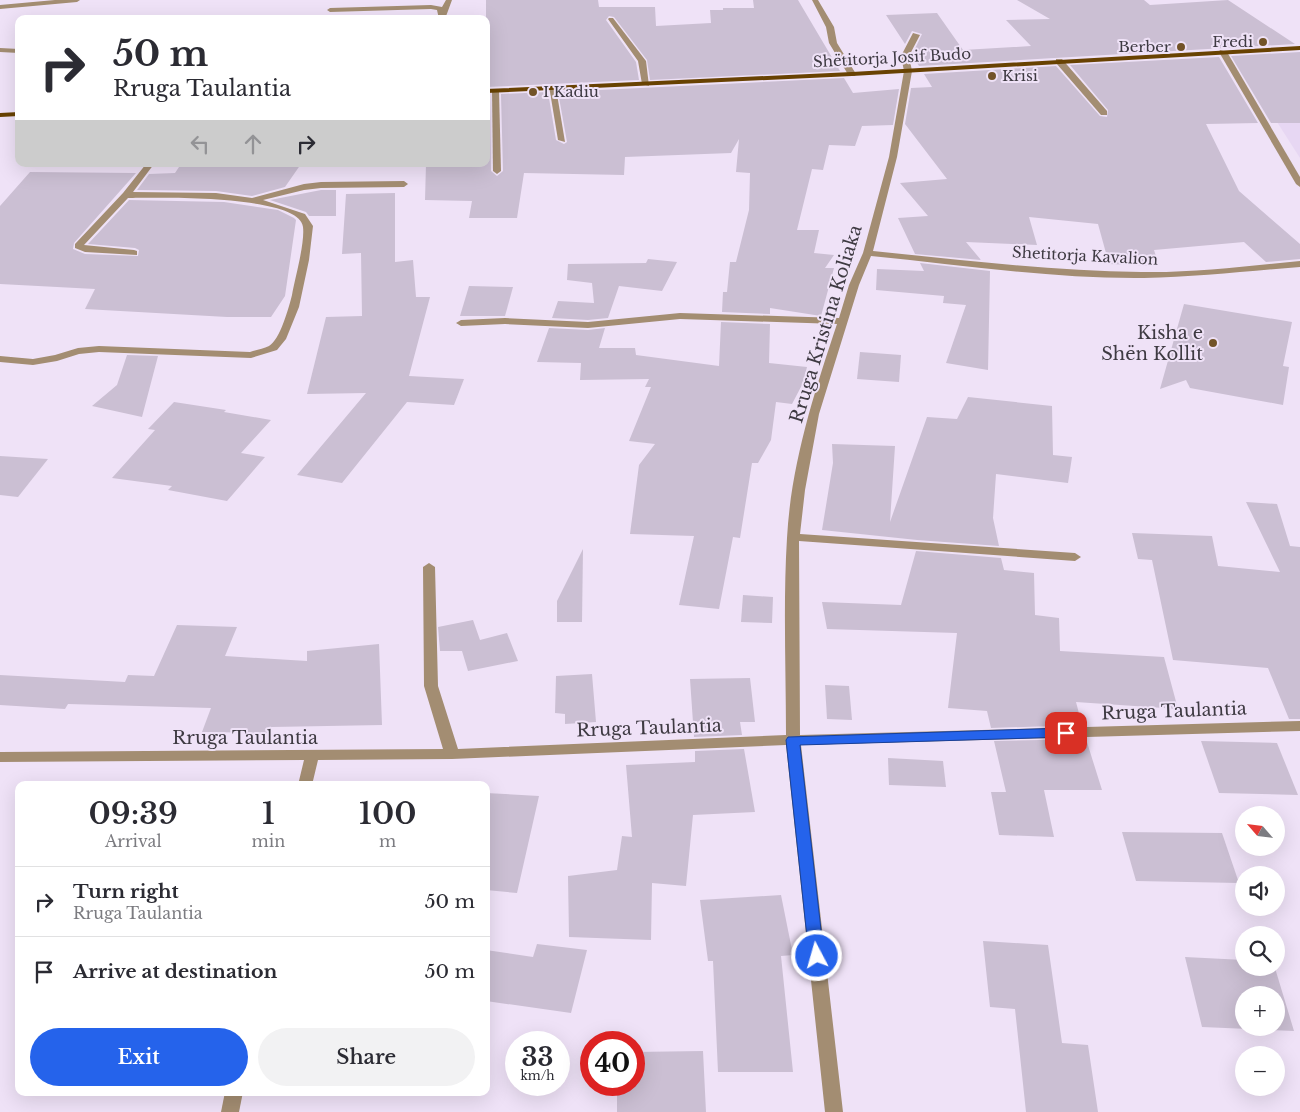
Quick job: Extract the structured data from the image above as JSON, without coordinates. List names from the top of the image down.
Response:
{
  "streets": {
    "main road": ["Shëtitorja Josif Budo"],
    "street": ["Shetitorja Kavalion", "Rruga Kristina Koliaka", "Rruga Taulantia"]
  },
  "crossings": [
    ["Shëtitorja Josif Budo", "Rruga Kristina Koliaka"],
    ["Shetitorja Kavalion", "Rruga Kristina Koliaka"],
    ["Rruga Kristina Koliaka", "Rruga Taulantia"]
  ],
  "places": [
    "Fredi",
    "Berber",
    "Krisi",
    "I Kadiu",
    "Kisha e Shën Kollit"
  ],
  "north": "top left",
  "page": {
    "turn": ["50 m", "Rruga Taulantia"],
    "eta": [
      "09:39",
      "Arrival",
      "1",
      "min",
      "100",
      "m"
    ],
    "map_buttons": ["+", "−"],
    "list": [
      {
        "name": "Turn right",
        "note": "Rruga Taulantia",
        "value": "50 m"
      },
      {
        "name": "Arrive at destination",
        "value": "50 m"
      }
    ],
    "buttons": ["Exit", "Share"],
    "speed": "33 km/h",
    "limit": "40"
  }
}
